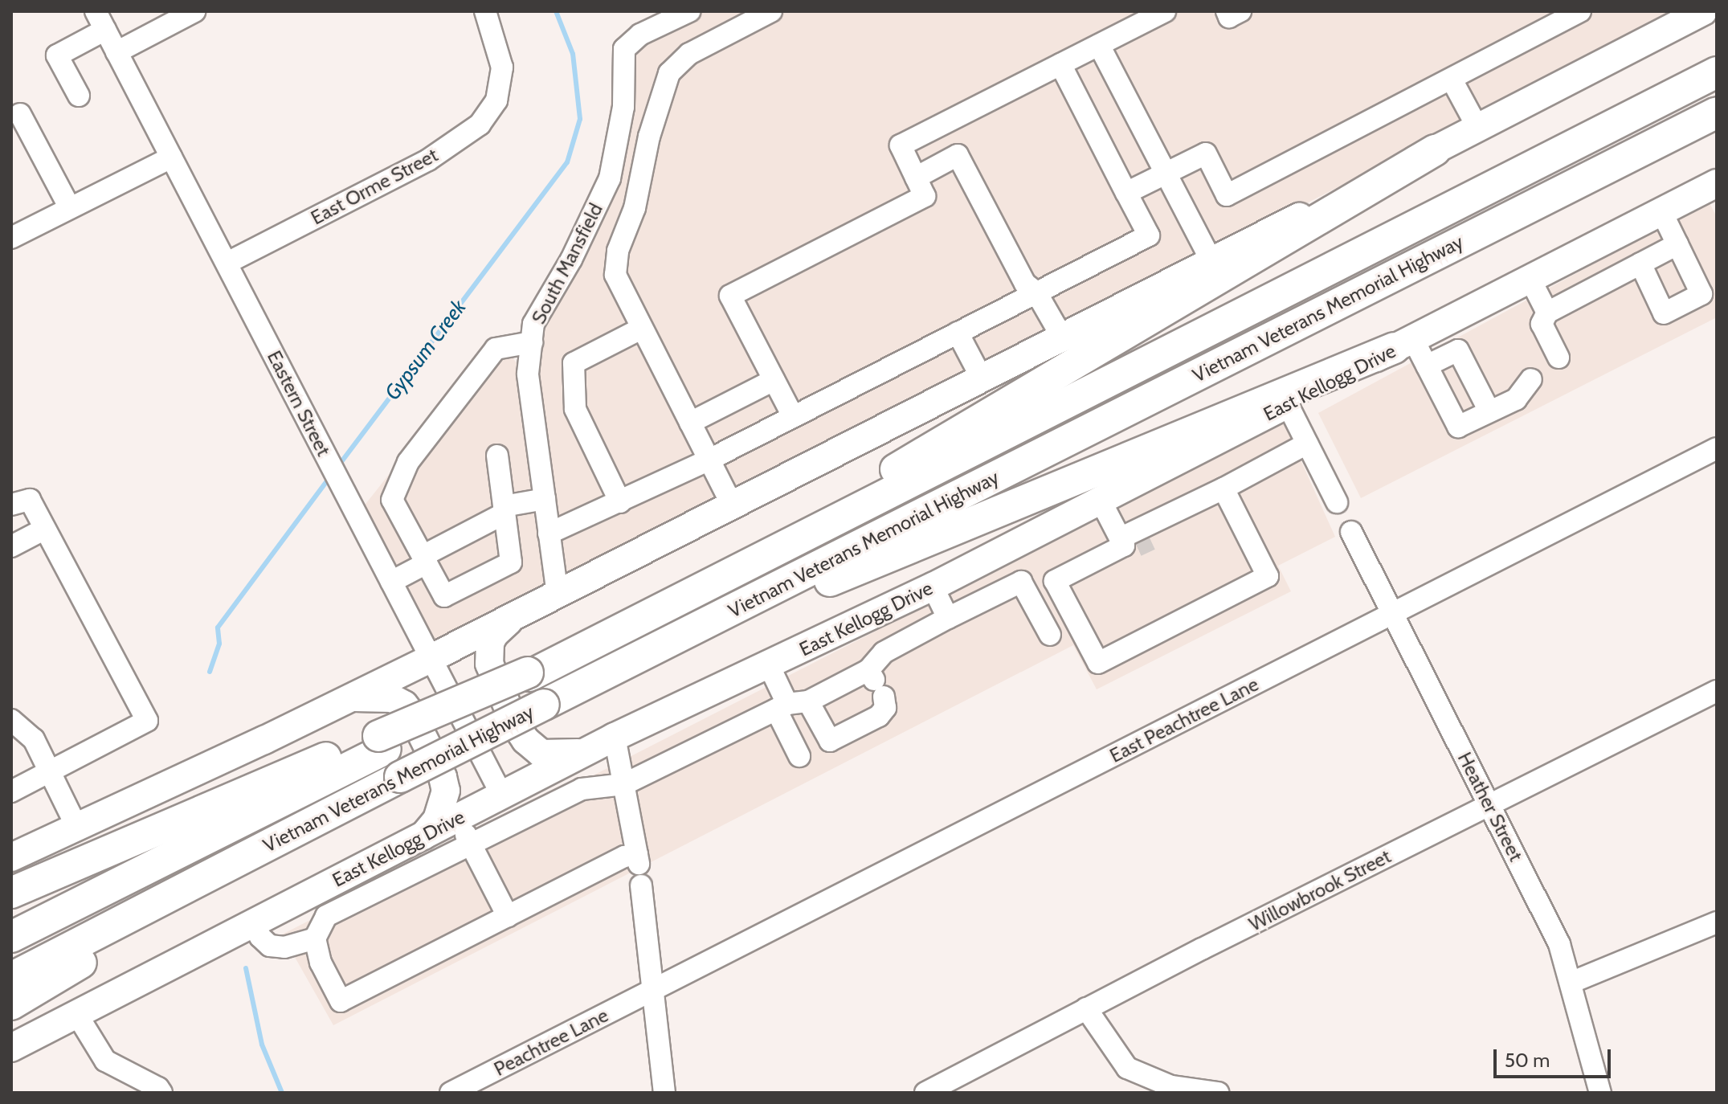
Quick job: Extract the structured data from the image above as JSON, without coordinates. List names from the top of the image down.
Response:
{
  "streets": {
    "highway": ["Vietnam Veterans Memorial Highway"],
    "main road": ["East Kellogg Drive"],
    "street": [
      "East Orme Street",
      "South Mansfield",
      "Eastern Street",
      "East Peachtree Lane",
      "Heather Street",
      "Willowbrook Street",
      "Peachtree Lane"
    ]
  },
  "crossings": [
    ["East Orme Street", "Eastern Street"],
    ["East Kellogg Drive", "Eastern Street"],
    ["East Peachtree Lane", "Heather Street"],
    ["East Peachtree Lane", "Peachtree Lane"],
    ["Heather Street", "Willowbrook Street"]
  ],
  "water": ["Gypsum Creek"],
  "scale_bar": "50 m"
}
